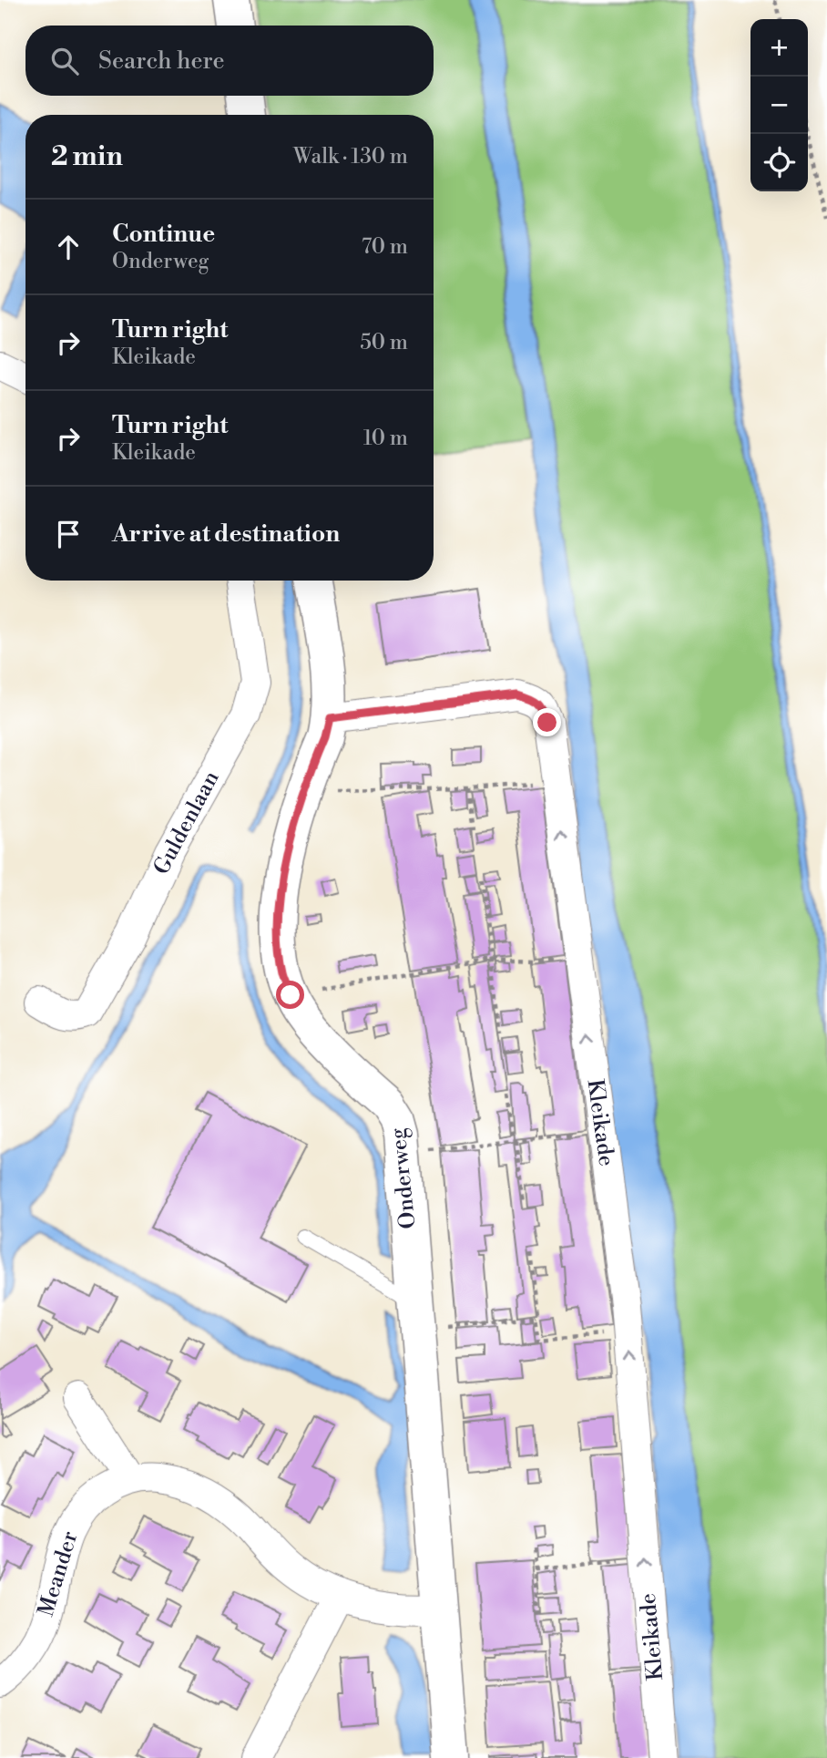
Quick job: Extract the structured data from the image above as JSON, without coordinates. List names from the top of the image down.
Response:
{
  "streets": {
    "street": [
      "Guldenlaan",
      "Kleikade",
      "Onderweg",
      "Meander"
    ]
  },
  "crossings": [
    ["Kleikade", "Onderweg"],
    ["Onderweg", "Meander"]
  ],
  "one_way": ["Kleikade"],
  "page": {
    "map_buttons": ["+", "−"],
    "search": "Search here",
    "heading": ["2 min", "Walk · 130 m"],
    "list": [
      ["Continue", "Onderweg", "70 m"],
      ["Turn right", "Kleikade", "50 m"],
      ["Turn right", "Kleikade", "10 m"],
      "Arrive at destination"
    ]
  }
}
